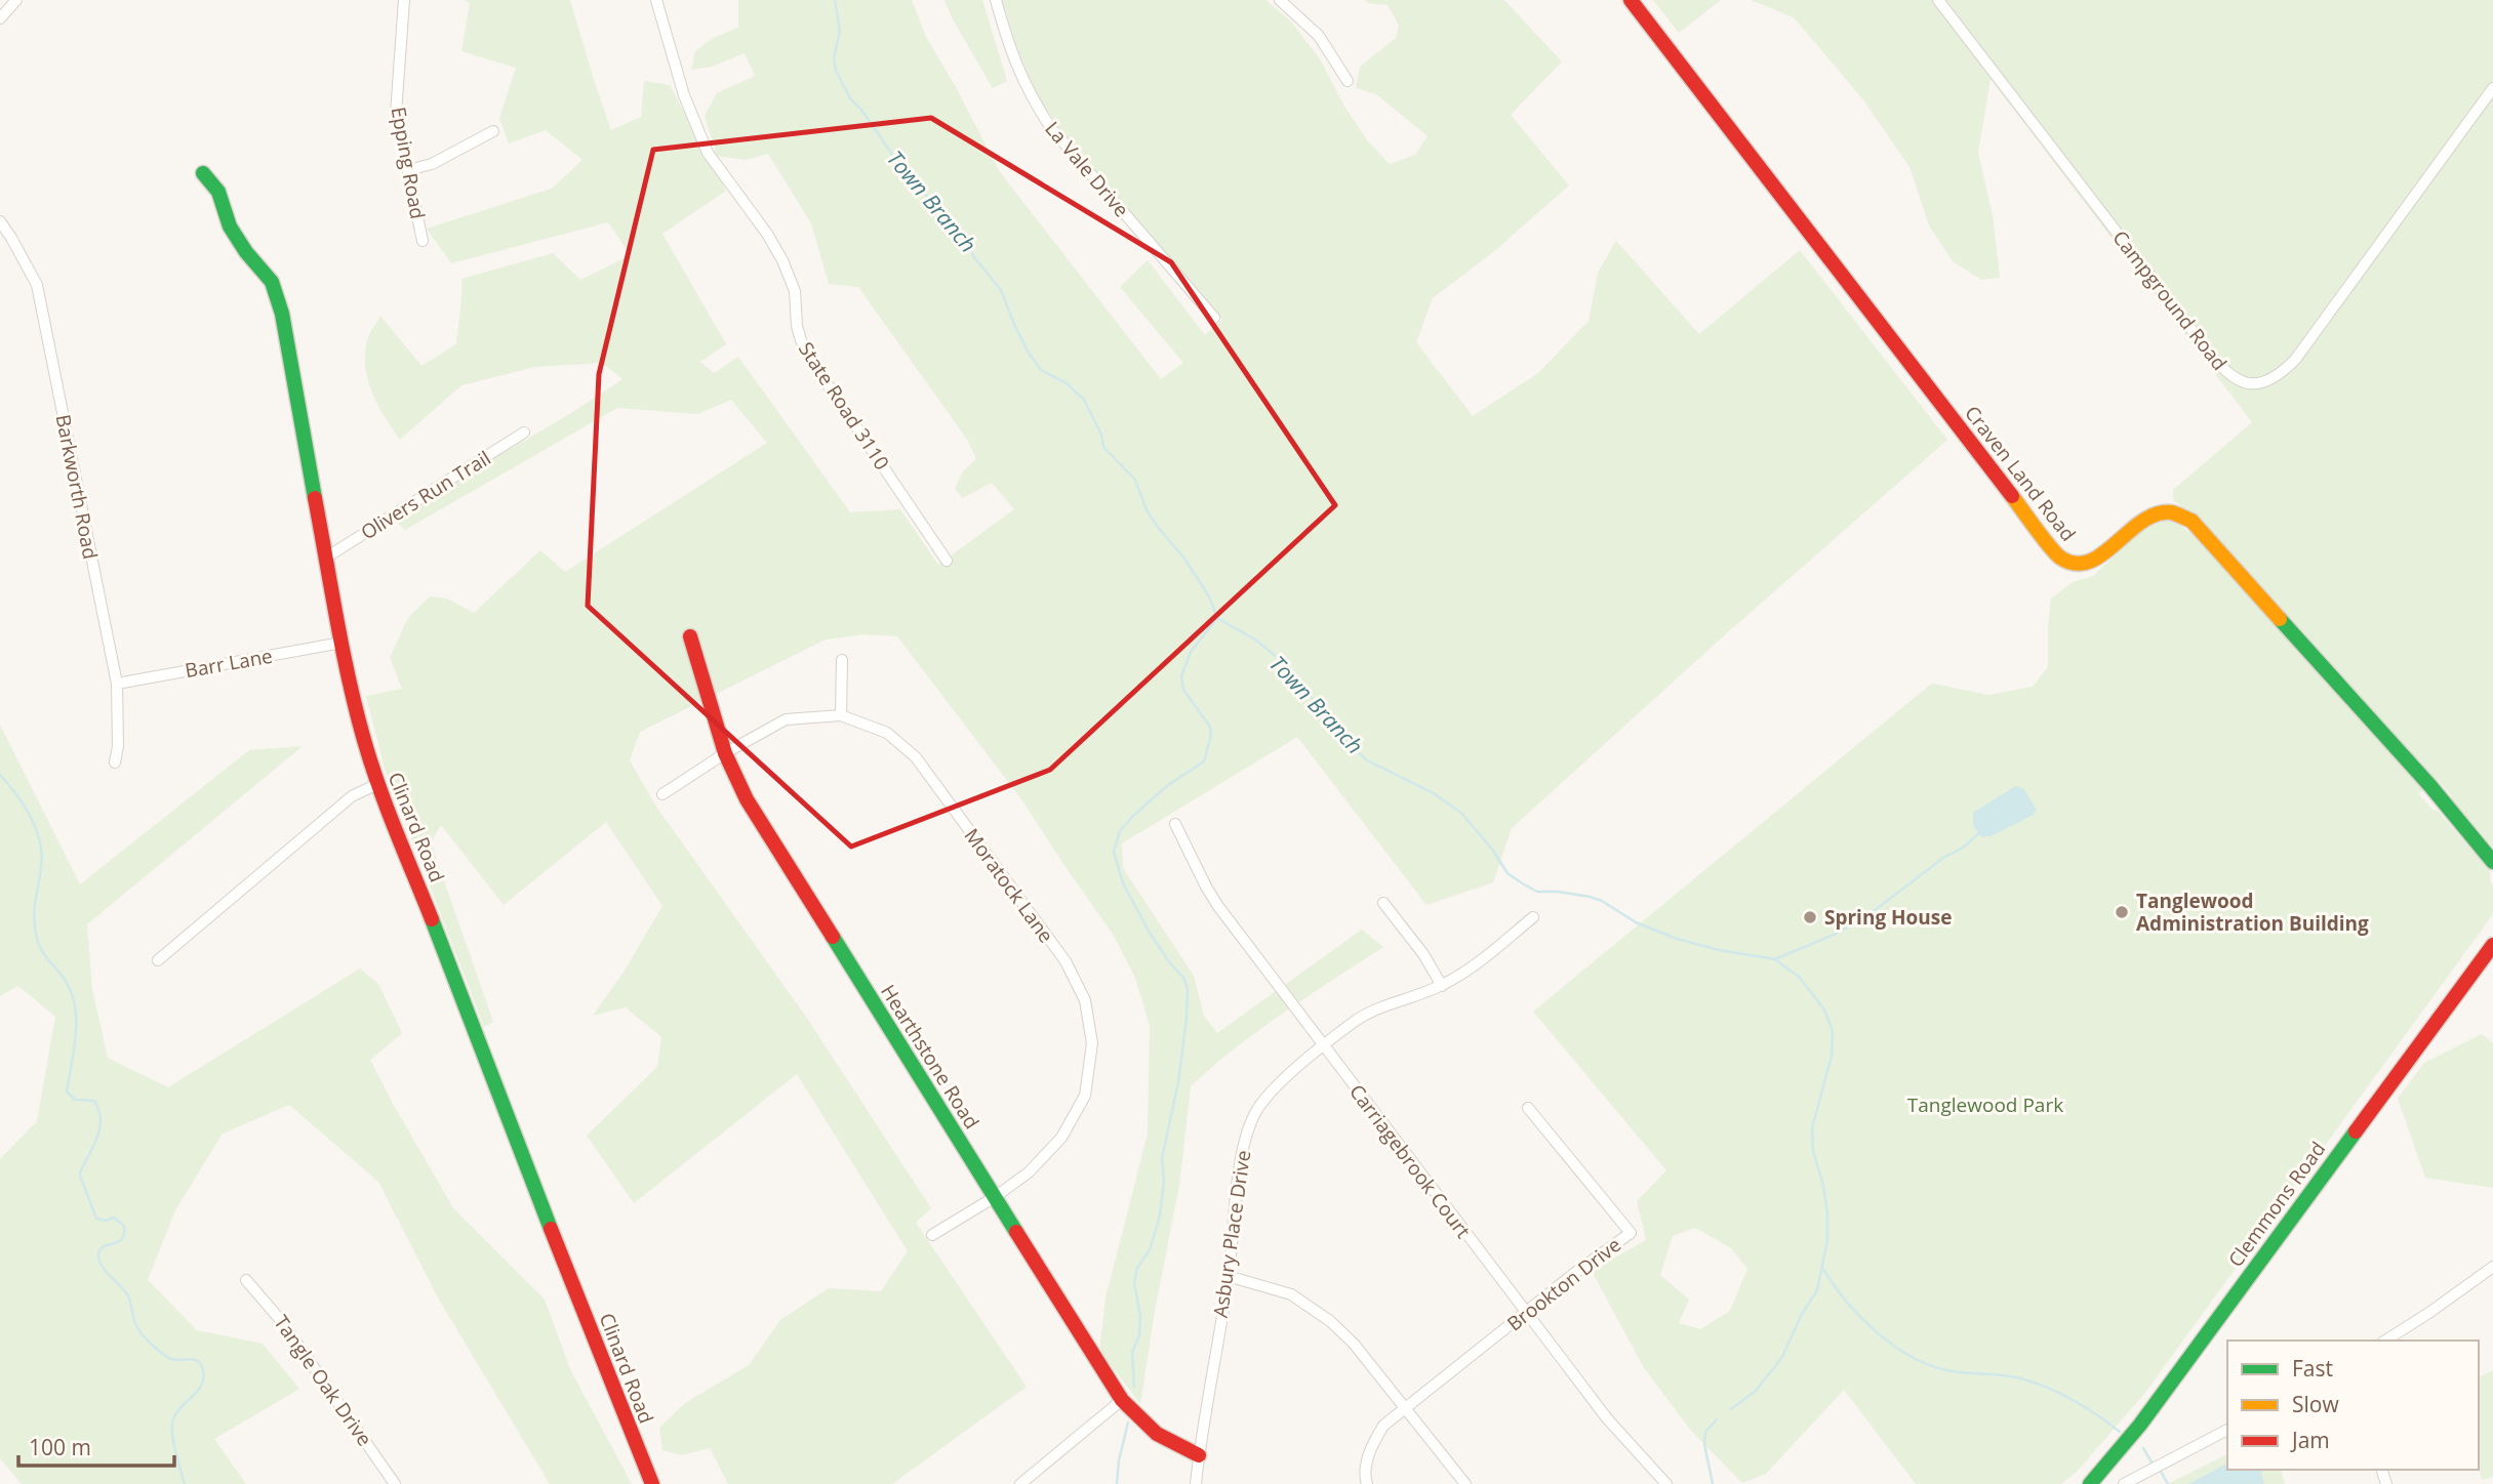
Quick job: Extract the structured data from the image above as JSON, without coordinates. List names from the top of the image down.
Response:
{
  "streets": {
    "street": [
      "Epping Road",
      "La Vale Drive",
      "Campground Road",
      "State Road 3110",
      "Craven Land Road",
      "Barkworth Road",
      "Olivers Run Trail",
      "Barr Lane",
      "Clinard Road",
      "Moratock Lane",
      "Hearthstone Road",
      "Carriagebrook Court",
      "Clemmons Road",
      "Asbury Place Drive",
      "Brookton Drive",
      "Tangle Oak Drive"
    ]
  },
  "crossings": [
    ["Barkworth Road", "Barr Lane"],
    ["Olivers Run Trail", "Clinard Road"],
    ["Barr Lane", "Clinard Road"],
    ["Moratock Lane", "Hearthstone Road"],
    ["Hearthstone Road", "Asbury Place Drive"],
    ["Carriagebrook Court", "Asbury Place Drive"],
    ["Carriagebrook Court", "Brookton Drive"]
  ],
  "water": ["Town Branch"],
  "parks": ["Tanglewood Park"],
  "places": ["Tanglewood Administration Building", "Spring House"],
  "legend": ["Fast", "Slow", "Jam"],
  "scale_bar": "100 m"
}
